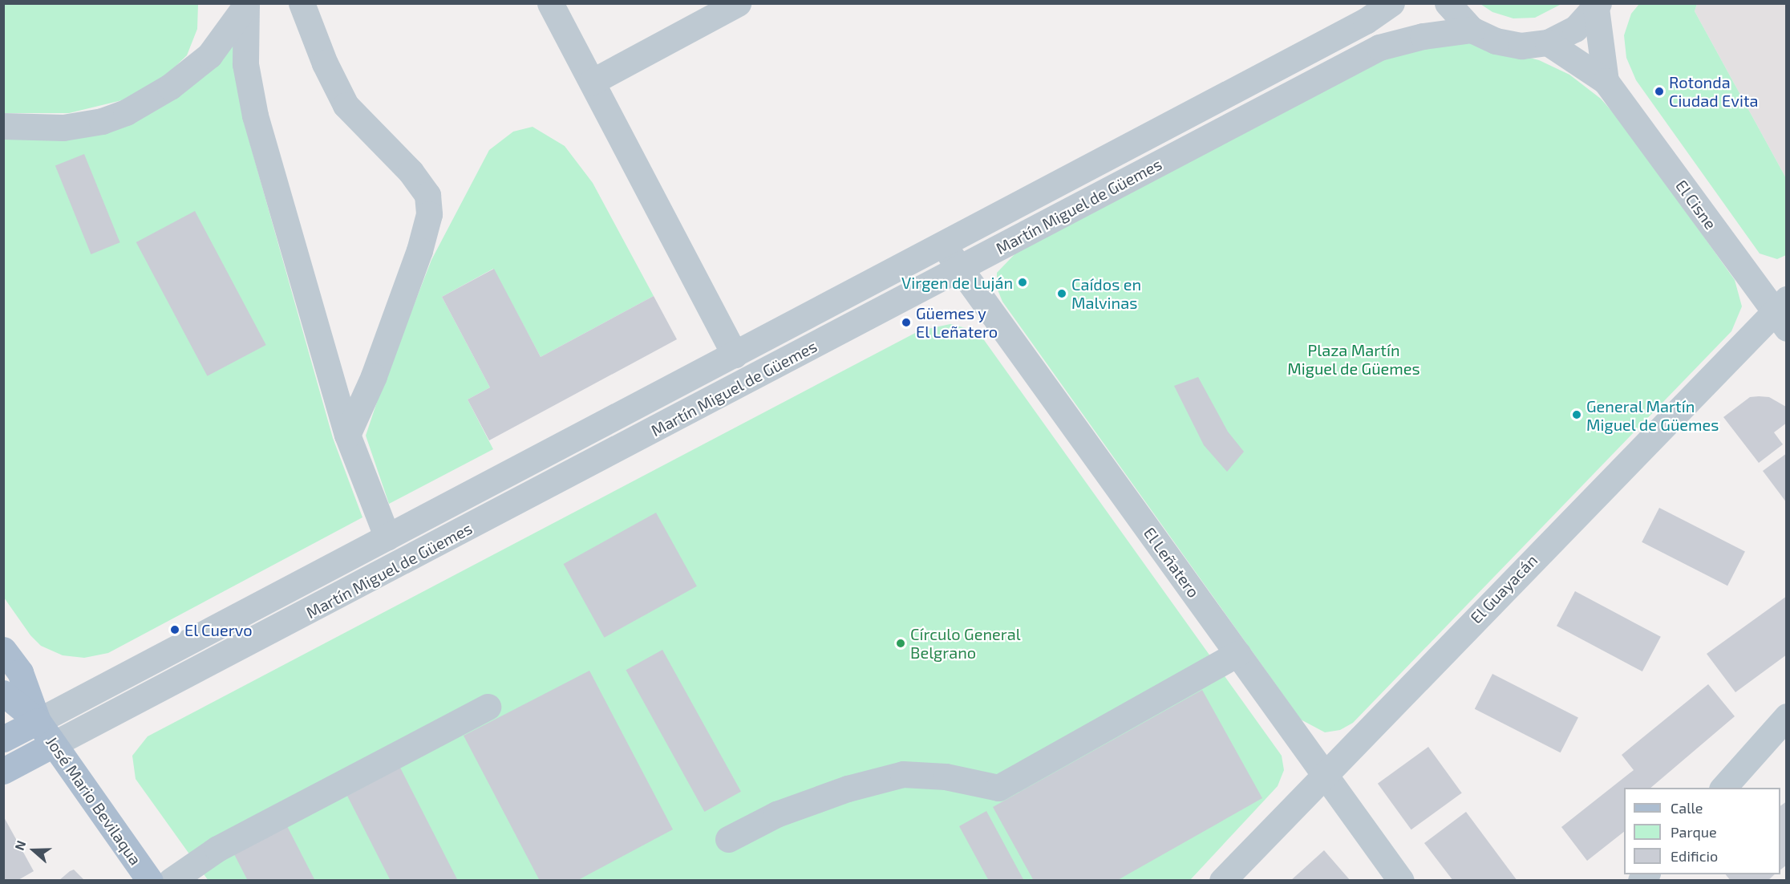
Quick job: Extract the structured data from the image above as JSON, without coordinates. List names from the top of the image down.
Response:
{
  "streets": {
    "main road": ["Martín Miguel de Güemes", "José Mario Bevilaqua"],
    "street": ["El Cisne", "El Leñatero", "El Guayacán"]
  },
  "crossings": [
    ["El Cisne", "El Guayacán"],
    ["Martín Miguel de Güemes", "El Leñatero"],
    ["Martín Miguel de Güemes", "José Mario Bevilaqua"],
    ["El Leñatero", "El Guayacán"]
  ],
  "parks": ["Plaza Martín Miguel de Güemes"],
  "places": [
    "Rotonda Ciudad Evita",
    "Virgen de Luján",
    "Caídos en Malvinas",
    "Güemes y El Leñatero",
    "General Martín Miguel de Güemes",
    "El Cuervo",
    "Círculo General Belgrano"
  ],
  "legend": ["Calle", "Parque", "Edificio"],
  "north": "left"
}
